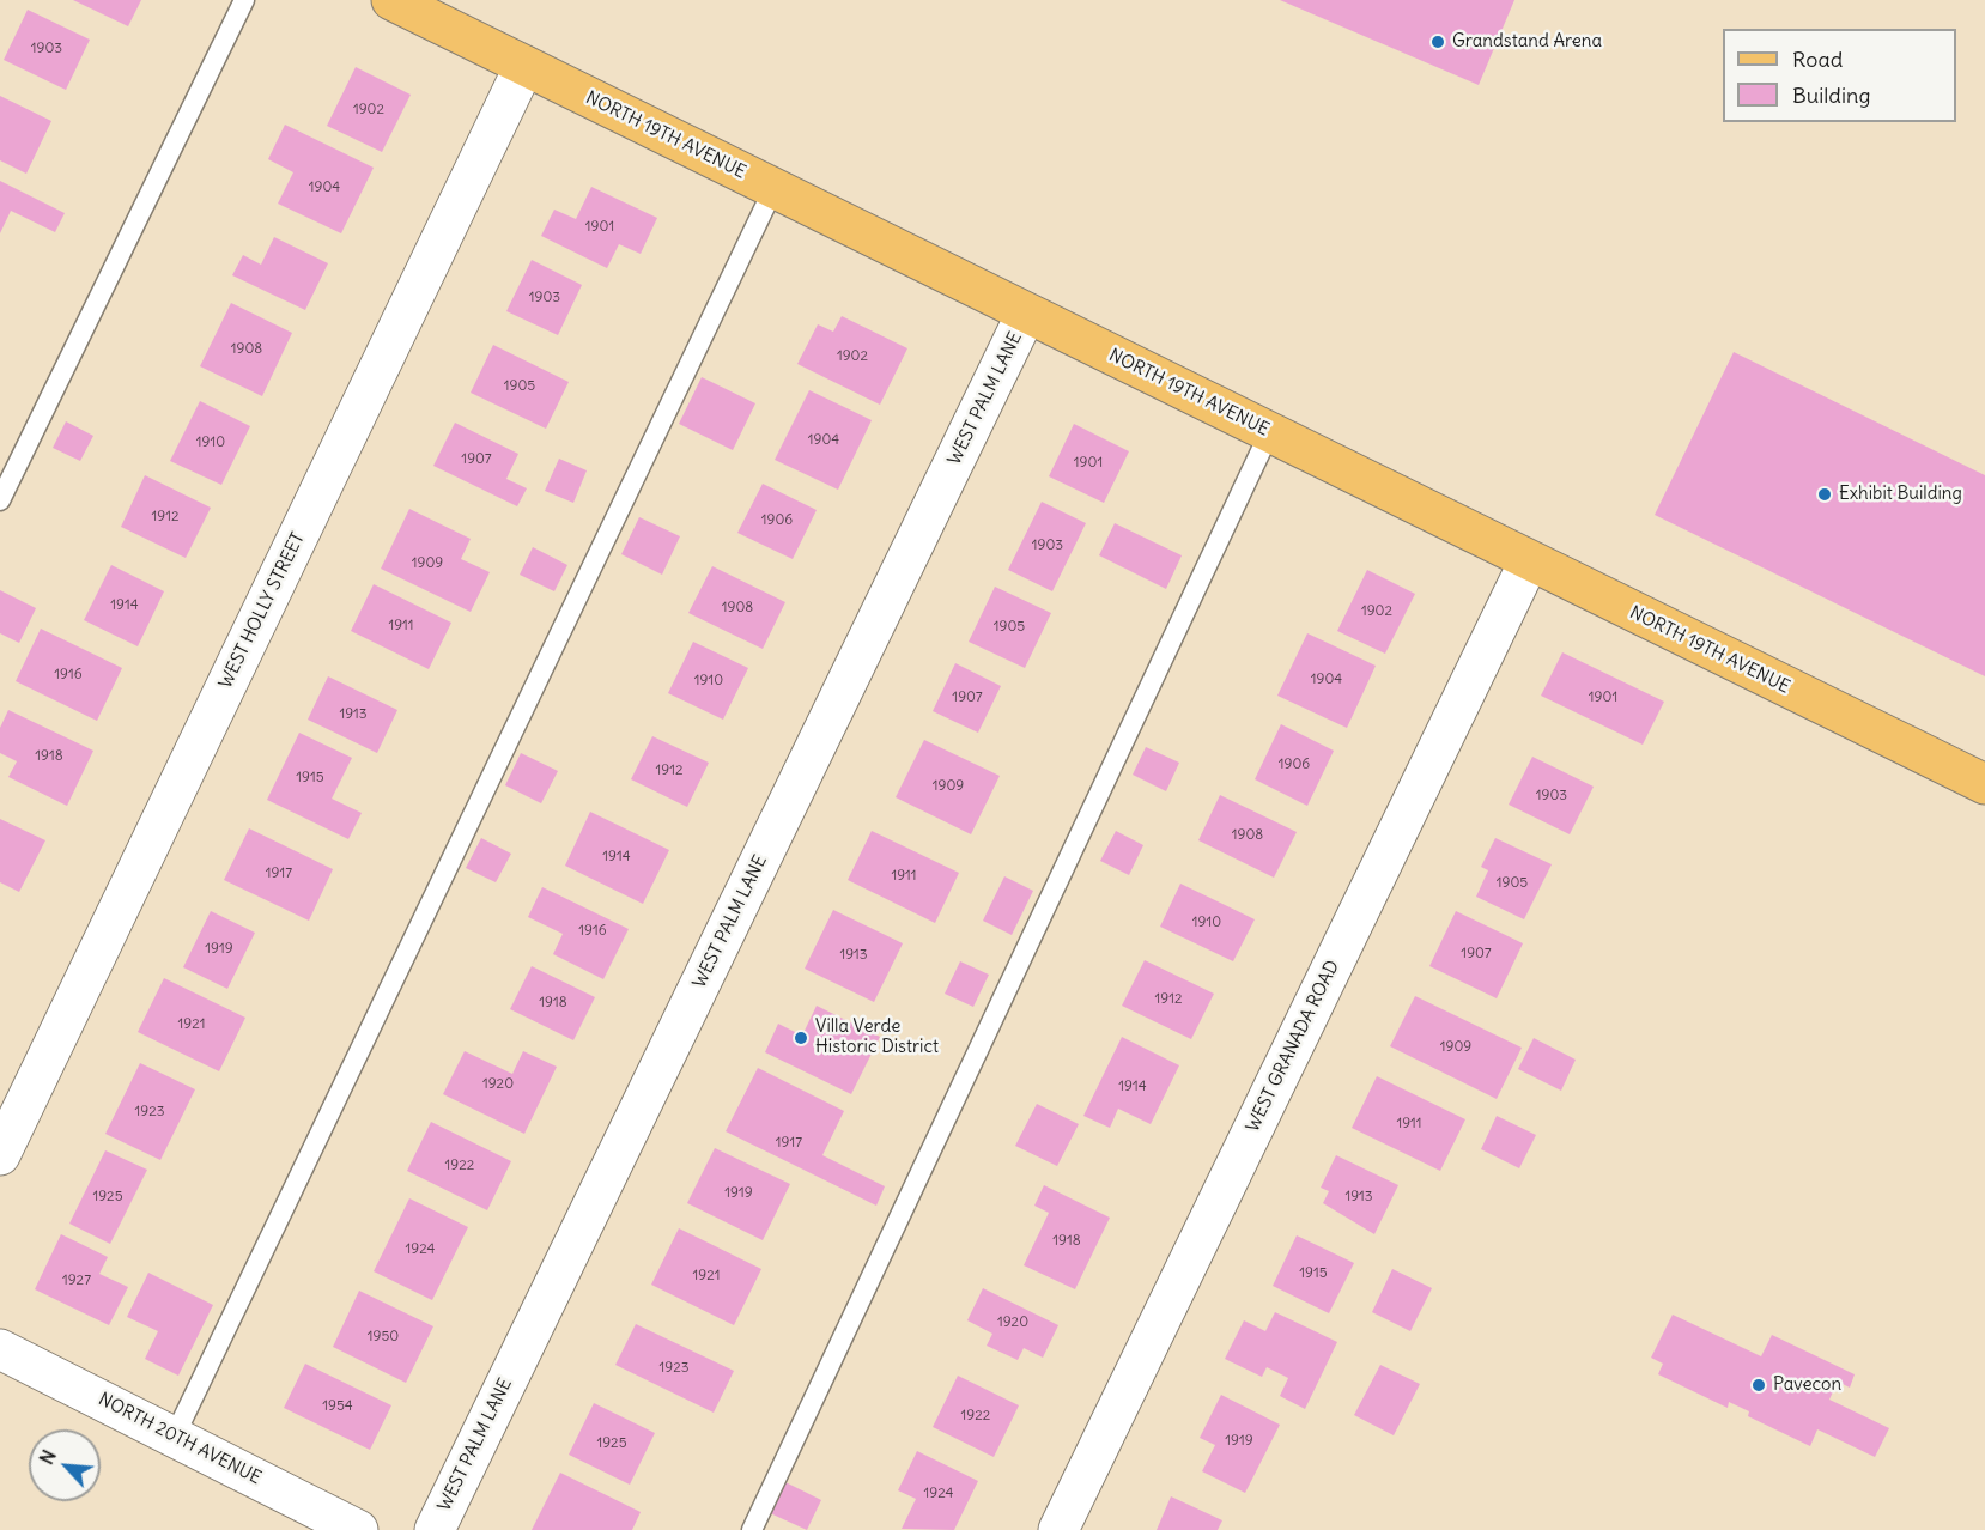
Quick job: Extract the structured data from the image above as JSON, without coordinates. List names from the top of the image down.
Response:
{
  "streets": {
    "main road": ["NORTH 19TH AVENUE"],
    "street": [
      "WEST PALM LANE",
      "WEST HOLLY STREET",
      "WEST GRANADA ROAD",
      "NORTH 20TH AVENUE"
    ]
  },
  "crossings": [
    ["NORTH 19TH AVENUE", "WEST PALM LANE"],
    ["NORTH 19TH AVENUE", "WEST HOLLY STREET"],
    ["NORTH 19TH AVENUE", "WEST GRANADA ROAD"]
  ],
  "places": [
    "Grandstand Arena",
    "Exhibit Building",
    "Villa Verde Historic District",
    "Pavecon"
  ],
  "house_numbers": [
    "1903",
    "1902",
    "1904",
    "1901",
    "1903",
    "1908",
    "1902",
    "1905",
    "1904",
    "1910",
    "1907",
    "1901",
    "1912",
    "1906",
    "1903",
    "1909",
    "1914",
    "1908",
    "1902",
    "1911",
    "1905",
    "1916",
    "1904",
    "1910",
    "1907",
    "1901",
    "1913",
    "1918",
    "1906",
    "1912",
    "1915",
    "1909",
    "1903",
    "1908",
    "1914",
    "1917",
    "1911",
    "1905",
    "1910",
    "1916",
    "1919",
    "1907",
    "1913",
    "1912",
    "1918",
    "1921",
    "1909",
    "1920",
    "1914",
    "1923",
    "1911",
    "1917",
    "1922",
    "1919",
    "1925",
    "1913",
    "1918",
    "1924",
    "1915",
    "1921",
    "1927",
    "1920",
    "1950",
    "1923",
    "1954",
    "1922",
    "1919",
    "1925",
    "1924"
  ],
  "legend": ["Road", "Building"],
  "north": "top left"
}
